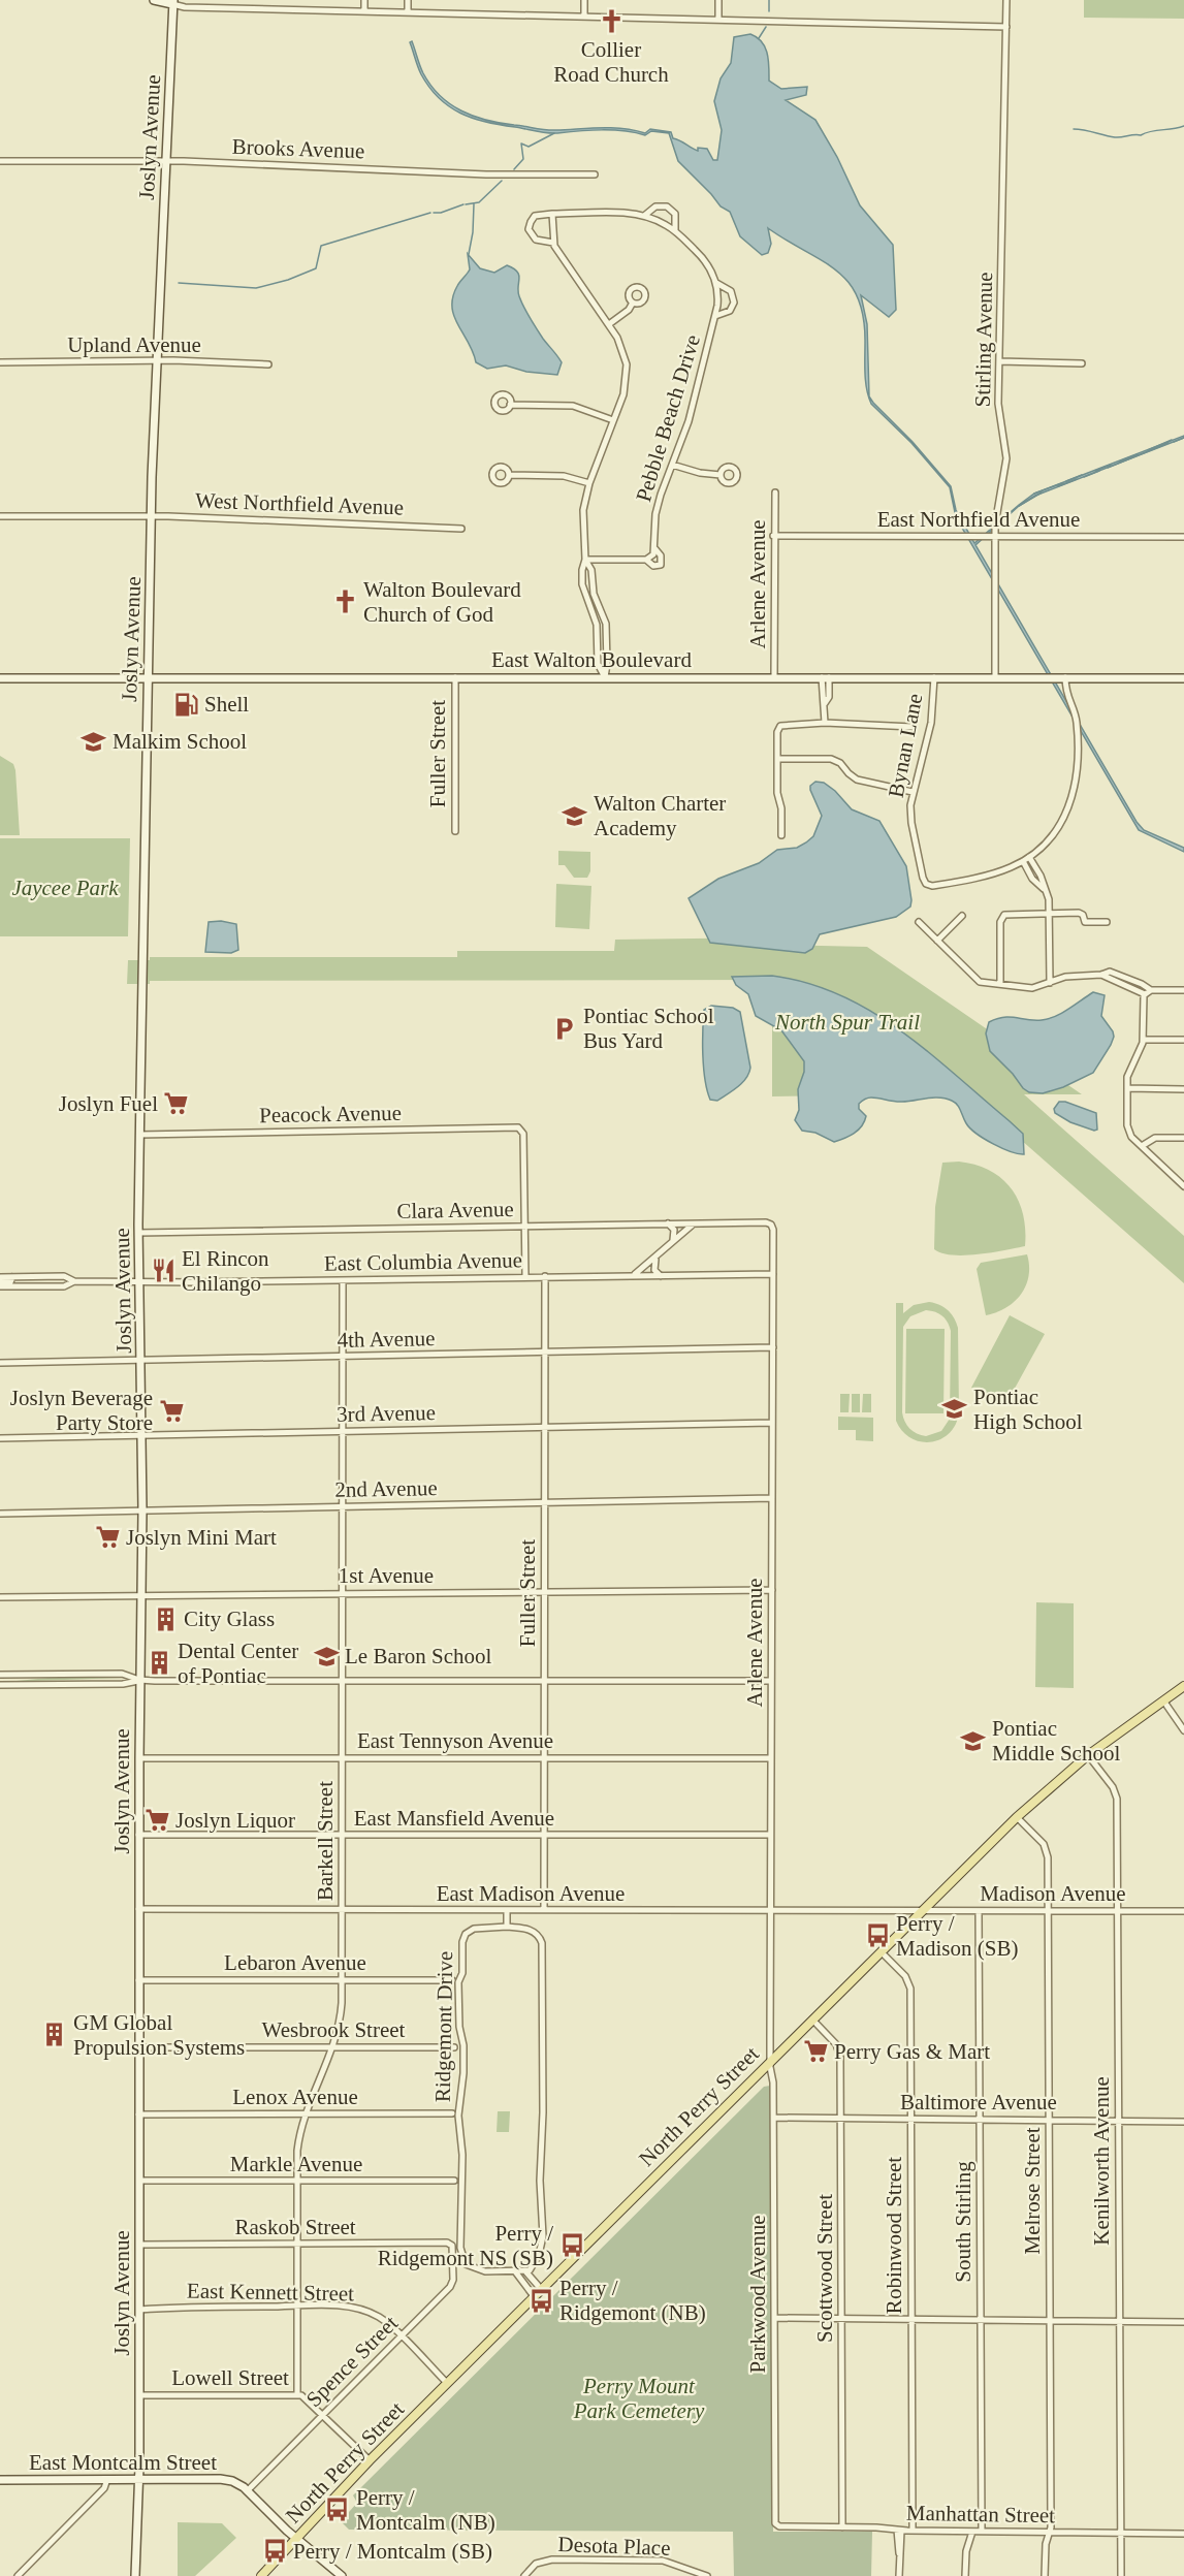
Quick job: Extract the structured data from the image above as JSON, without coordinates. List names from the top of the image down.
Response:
{
  "streets": {
    "main road": [
      "Joslyn Avenue",
      "East Walton Boulevard",
      "North Perry Street",
      "East Montcalm Street"
    ],
    "street": [
      "Brooks Avenue",
      "Stirling Avenue",
      "Upland Avenue",
      "Pebble Beach Drive",
      "West Northfield Avenue",
      "East Northfield Avenue",
      "Arlene Avenue",
      "Bynan Lane",
      "Fuller Street",
      "Peacock Avenue",
      "Clara Avenue",
      "East Columbia Avenue",
      "4th Avenue",
      "3rd Avenue",
      "2nd Avenue",
      "1st Avenue",
      "East Tennyson Avenue",
      "East Mansfield Avenue",
      "Barkell Street",
      "East Madison Avenue",
      "Madison Avenue",
      "Lebaron Avenue",
      "Ridgemont Drive",
      "Wesbrook Street",
      "Lenox Avenue",
      "Baltimore Avenue",
      "Kenilworth Avenue",
      "Markle Avenue",
      "Melrose Street",
      "South Stirling",
      "Raskob Street",
      "Robinwood Street",
      "Scottwood Street",
      "East Kennett Street",
      "Parkwood Avenue",
      "Spence Street",
      "Lowell Street",
      "Manhattan Street",
      "Desota Place"
    ]
  },
  "crossings": [
    ["Joslyn Avenue", "Brooks Avenue"],
    ["Joslyn Avenue", "Upland Avenue"],
    ["Joslyn Avenue", "West Northfield Avenue"],
    ["Joslyn Avenue", "East Walton Boulevard"],
    ["Joslyn Avenue", "Peacock Avenue"],
    ["Joslyn Avenue", "Clara Avenue"],
    ["Joslyn Avenue", "East Columbia Avenue"],
    ["Joslyn Avenue", "4th Avenue"],
    ["Joslyn Avenue", "3rd Avenue"],
    ["Joslyn Avenue", "2nd Avenue"],
    ["Joslyn Avenue", "1st Avenue"],
    ["Joslyn Avenue", "East Tennyson Avenue"],
    ["Joslyn Avenue", "East Mansfield Avenue"],
    ["Joslyn Avenue", "East Madison Avenue"],
    ["Joslyn Avenue", "Lebaron Avenue"],
    ["Joslyn Avenue", "Wesbrook Street"],
    ["Joslyn Avenue", "Lenox Avenue"],
    ["Joslyn Avenue", "Markle Avenue"],
    ["Joslyn Avenue", "Raskob Street"],
    ["Joslyn Avenue", "East Kennett Street"],
    ["Joslyn Avenue", "Lowell Street"],
    ["Joslyn Avenue", "East Montcalm Street"],
    ["Stirling Avenue", "East Northfield Avenue"],
    ["Stirling Avenue", "East Walton Boulevard"],
    ["East Northfield Avenue", "Arlene Avenue"],
    ["Arlene Avenue", "East Walton Boulevard"],
    ["Arlene Avenue", "Clara Avenue"],
    ["Arlene Avenue", "East Columbia Avenue"],
    ["Arlene Avenue", "4th Avenue"],
    ["Arlene Avenue", "3rd Avenue"],
    ["Arlene Avenue", "2nd Avenue"],
    ["Arlene Avenue", "1st Avenue"],
    ["Arlene Avenue", "East Tennyson Avenue"],
    ["Arlene Avenue", "East Mansfield Avenue"],
    ["Arlene Avenue", "East Madison Avenue"],
    ["Arlene Avenue", "North Perry Street"],
    ["Arlene Avenue", "Parkwood Avenue"],
    ["East Walton Boulevard", "Bynan Lane"],
    ["East Walton Boulevard", "Fuller Street"],
    ["Fuller Street", "East Columbia Avenue"],
    ["Fuller Street", "4th Avenue"],
    ["Fuller Street", "3rd Avenue"],
    ["Fuller Street", "2nd Avenue"],
    ["Fuller Street", "1st Avenue"],
    ["Fuller Street", "East Tennyson Avenue"],
    ["Fuller Street", "East Mansfield Avenue"],
    ["Fuller Street", "East Madison Avenue"],
    ["Peacock Avenue", "Clara Avenue"],
    ["East Columbia Avenue", "Barkell Street"],
    ["4th Avenue", "Barkell Street"],
    ["3rd Avenue", "Barkell Street"],
    ["2nd Avenue", "Barkell Street"],
    ["1st Avenue", "Barkell Street"],
    ["East Tennyson Avenue", "Barkell Street"],
    ["East Mansfield Avenue", "Barkell Street"],
    ["Barkell Street", "East Madison Avenue"],
    ["Barkell Street", "Lebaron Avenue"],
    ["Barkell Street", "Wesbrook Street"],
    ["Barkell Street", "Lenox Avenue"],
    ["Barkell Street", "Markle Avenue"],
    ["Barkell Street", "Raskob Street"],
    ["Barkell Street", "East Kennett Street"],
    ["Barkell Street", "Lowell Street"],
    ["East Madison Avenue", "Madison Avenue"],
    ["East Madison Avenue", "North Perry Street"],
    ["Madison Avenue", "North Perry Street"],
    ["Madison Avenue", "Kenilworth Avenue"],
    ["Madison Avenue", "Melrose Street"],
    ["Madison Avenue", "South Stirling"],
    ["Baltimore Avenue", "Kenilworth Avenue"],
    ["Baltimore Avenue", "Melrose Street"],
    ["Baltimore Avenue", "South Stirling"],
    ["Baltimore Avenue", "Robinwood Street"],
    ["Baltimore Avenue", "Scottwood Street"],
    ["Baltimore Avenue", "Parkwood Avenue"],
    ["North Perry Street", "Kenilworth Avenue"],
    ["North Perry Street", "Melrose Street"],
    ["North Perry Street", "Robinwood Street"],
    ["North Perry Street", "Scottwood Street"],
    ["North Perry Street", "East Kennett Street"],
    ["North Perry Street", "Parkwood Avenue"],
    ["North Perry Street", "Lowell Street"],
    ["North Perry Street", "East Montcalm Street"],
    ["Kenilworth Avenue", "Manhattan Street"],
    ["Melrose Street", "Manhattan Street"],
    ["South Stirling", "Manhattan Street"],
    ["Raskob Street", "Spence Street"],
    ["Robinwood Street", "Manhattan Street"],
    ["Scottwood Street", "Manhattan Street"],
    ["East Kennett Street", "Spence Street"],
    ["Parkwood Avenue", "Manhattan Street"],
    ["Spence Street", "Lowell Street"],
    ["Spence Street", "East Montcalm Street"]
  ],
  "parks": ["Jaycee Park", "North Spur Trail", "Perry Mount Park Cemetery"],
  "places": {
    "church": ["Collier Road Church", "Walton Boulevard Church of God"],
    "fuel station": ["Shell"],
    "school or university": [
      "Malkim School",
      "Walton Charter Academy",
      "Pontiac High School",
      "Le Baron School",
      "Pontiac Middle School"
    ],
    "parking": ["Pontiac School Bus Yard"],
    "supermarket": [
      "Joslyn Fuel",
      "Joslyn Beverage Party Store",
      "Joslyn Mini Mart",
      "Joslyn Liquor",
      "Perry Gas & Mart"
    ],
    "restaurant": ["El Rincon Chilango"],
    "building": ["City Glass", "Dental Center of Pontiac", "GM Global Propulsion Systems"],
    "bus stop": [
      "Perry / Madison (SB)",
      "Perry / Ridgemont NS (SB)",
      "Perry / Ridgemont (NB)",
      "Perry / Montcalm (NB)",
      "Perry / Montcalm (SB)"
    ]
  }
}
